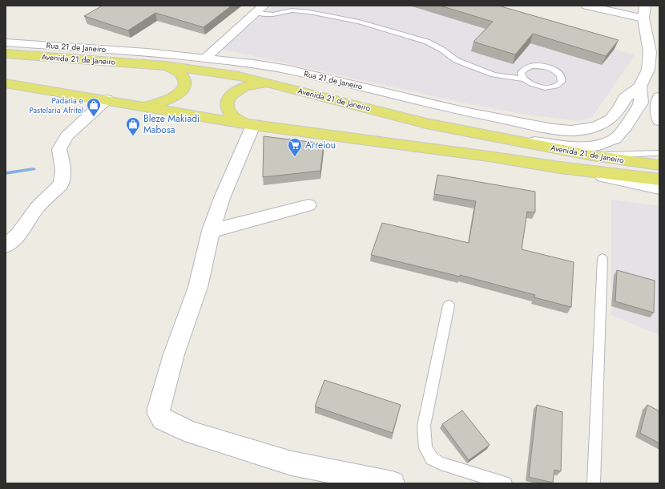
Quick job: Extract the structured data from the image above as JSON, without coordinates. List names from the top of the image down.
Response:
{
  "streets": {
    "main road": ["Avenida 21 de Janeiro"],
    "street": ["Rua 21 de Janeiro"]
  },
  "places": {
    "shop": ["Padaria e Pastelaria Afritel", "Bleze Makiadi Mabosa"],
    "supermarket": ["Arreiou"]
  }
}
